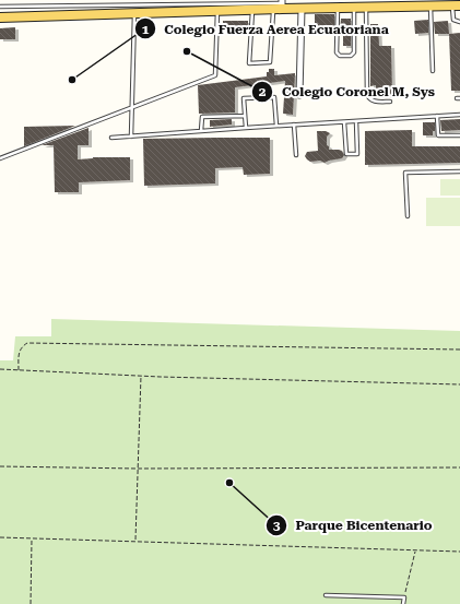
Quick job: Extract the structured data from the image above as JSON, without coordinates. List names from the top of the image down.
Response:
{
  "places": ["Colegio Coronel M, Sys", "Colegio Fuerza Aerea Ecuatoriana", "Parque Bicentenario"]
}
